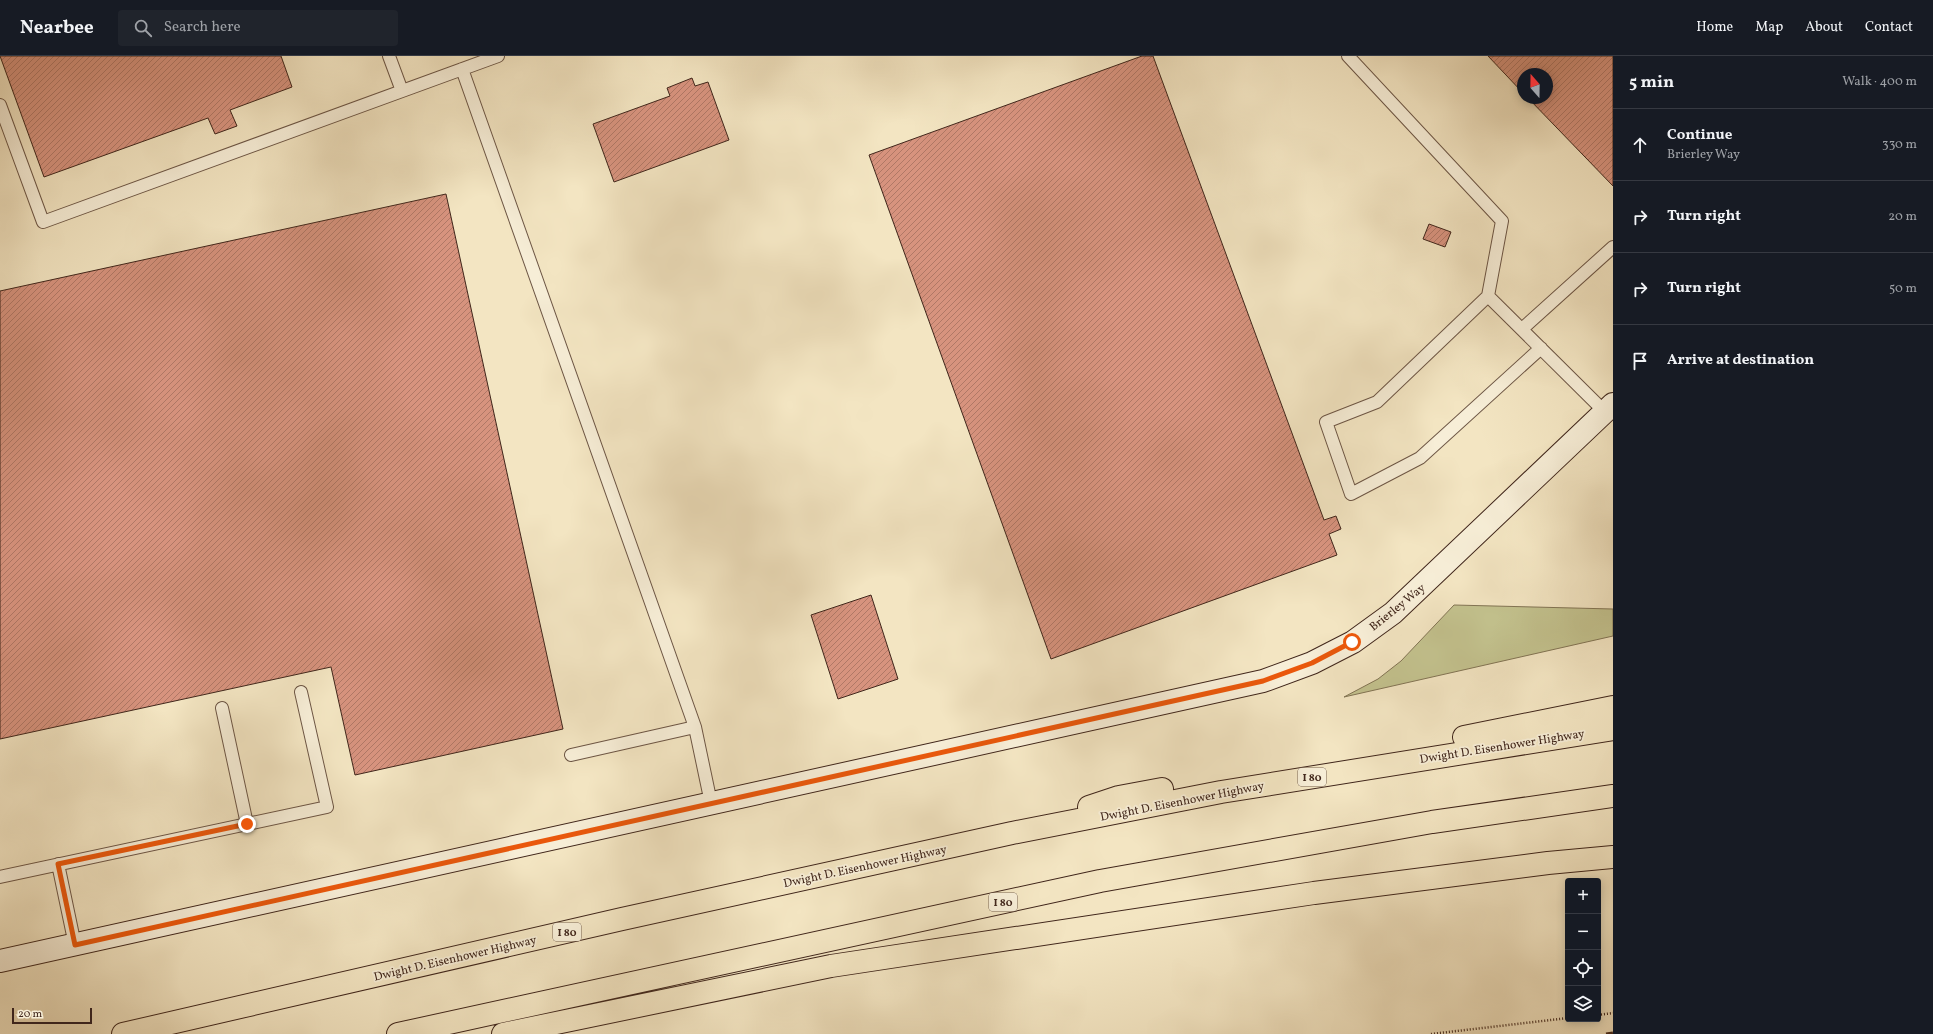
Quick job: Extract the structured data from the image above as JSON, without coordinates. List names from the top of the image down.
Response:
{
  "streets": {
    "highway": ["Dwight D. Eisenhower Highway", "I 80"],
    "street": ["Brierley Way"]
  },
  "scale_bar": "20 m",
  "north": "top",
  "page": {
    "header": "Nearbee",
    "search": "Search here",
    "nav": [
      "Home",
      "Map",
      "About",
      "Contact"
    ],
    "heading": ["5 min", "Walk · 400 m"],
    "list": [
      ["Continue", "Brierley Way", "330 m"],
      ["Turn right", "20 m"],
      ["Turn right", "50 m"],
      "Arrive at destination"
    ],
    "map_buttons": ["+", "−"],
    "scale": "20 m"
  }
}
